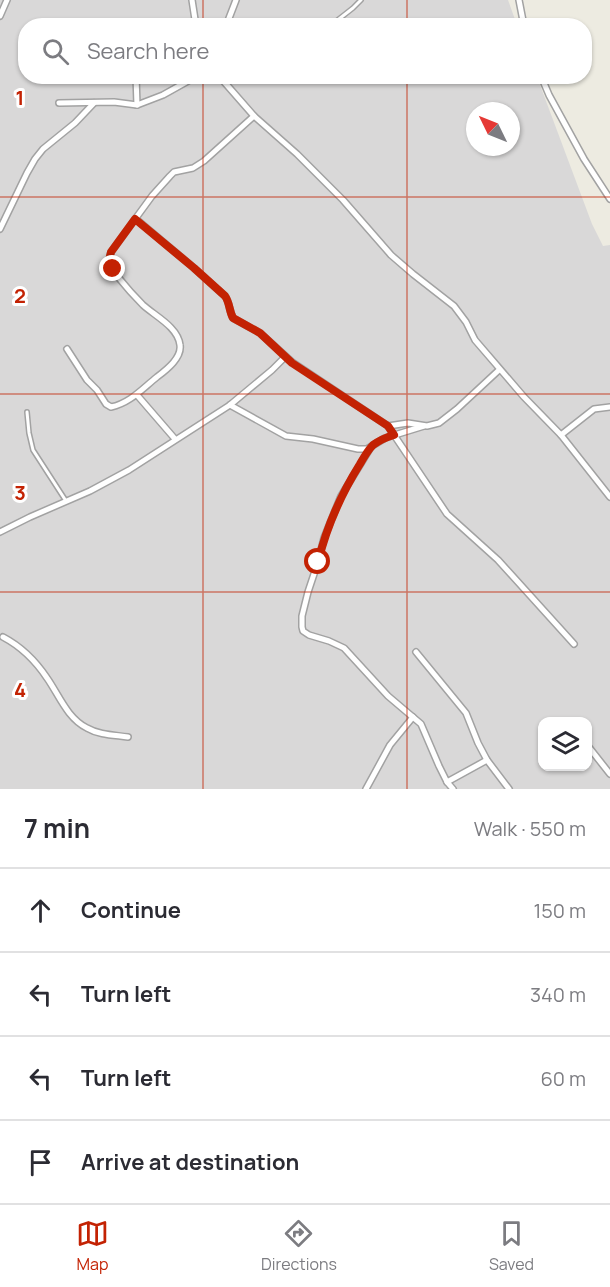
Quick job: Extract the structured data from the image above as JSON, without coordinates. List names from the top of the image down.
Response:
{
  "north": "top left",
  "page": {
    "search": "Search here",
    "heading": ["7 min", "Walk · 550 m"],
    "list": [
      ["Continue", "150 m"],
      ["Turn left", "340 m"],
      ["Turn left", "60 m"],
      "Arrive at destination"
    ],
    "nav": ["Map", "Directions", "Saved"]
  },
  "grid": {
    "rows": [
      "1",
      "2",
      "3",
      "4"
    ]
  }
}
